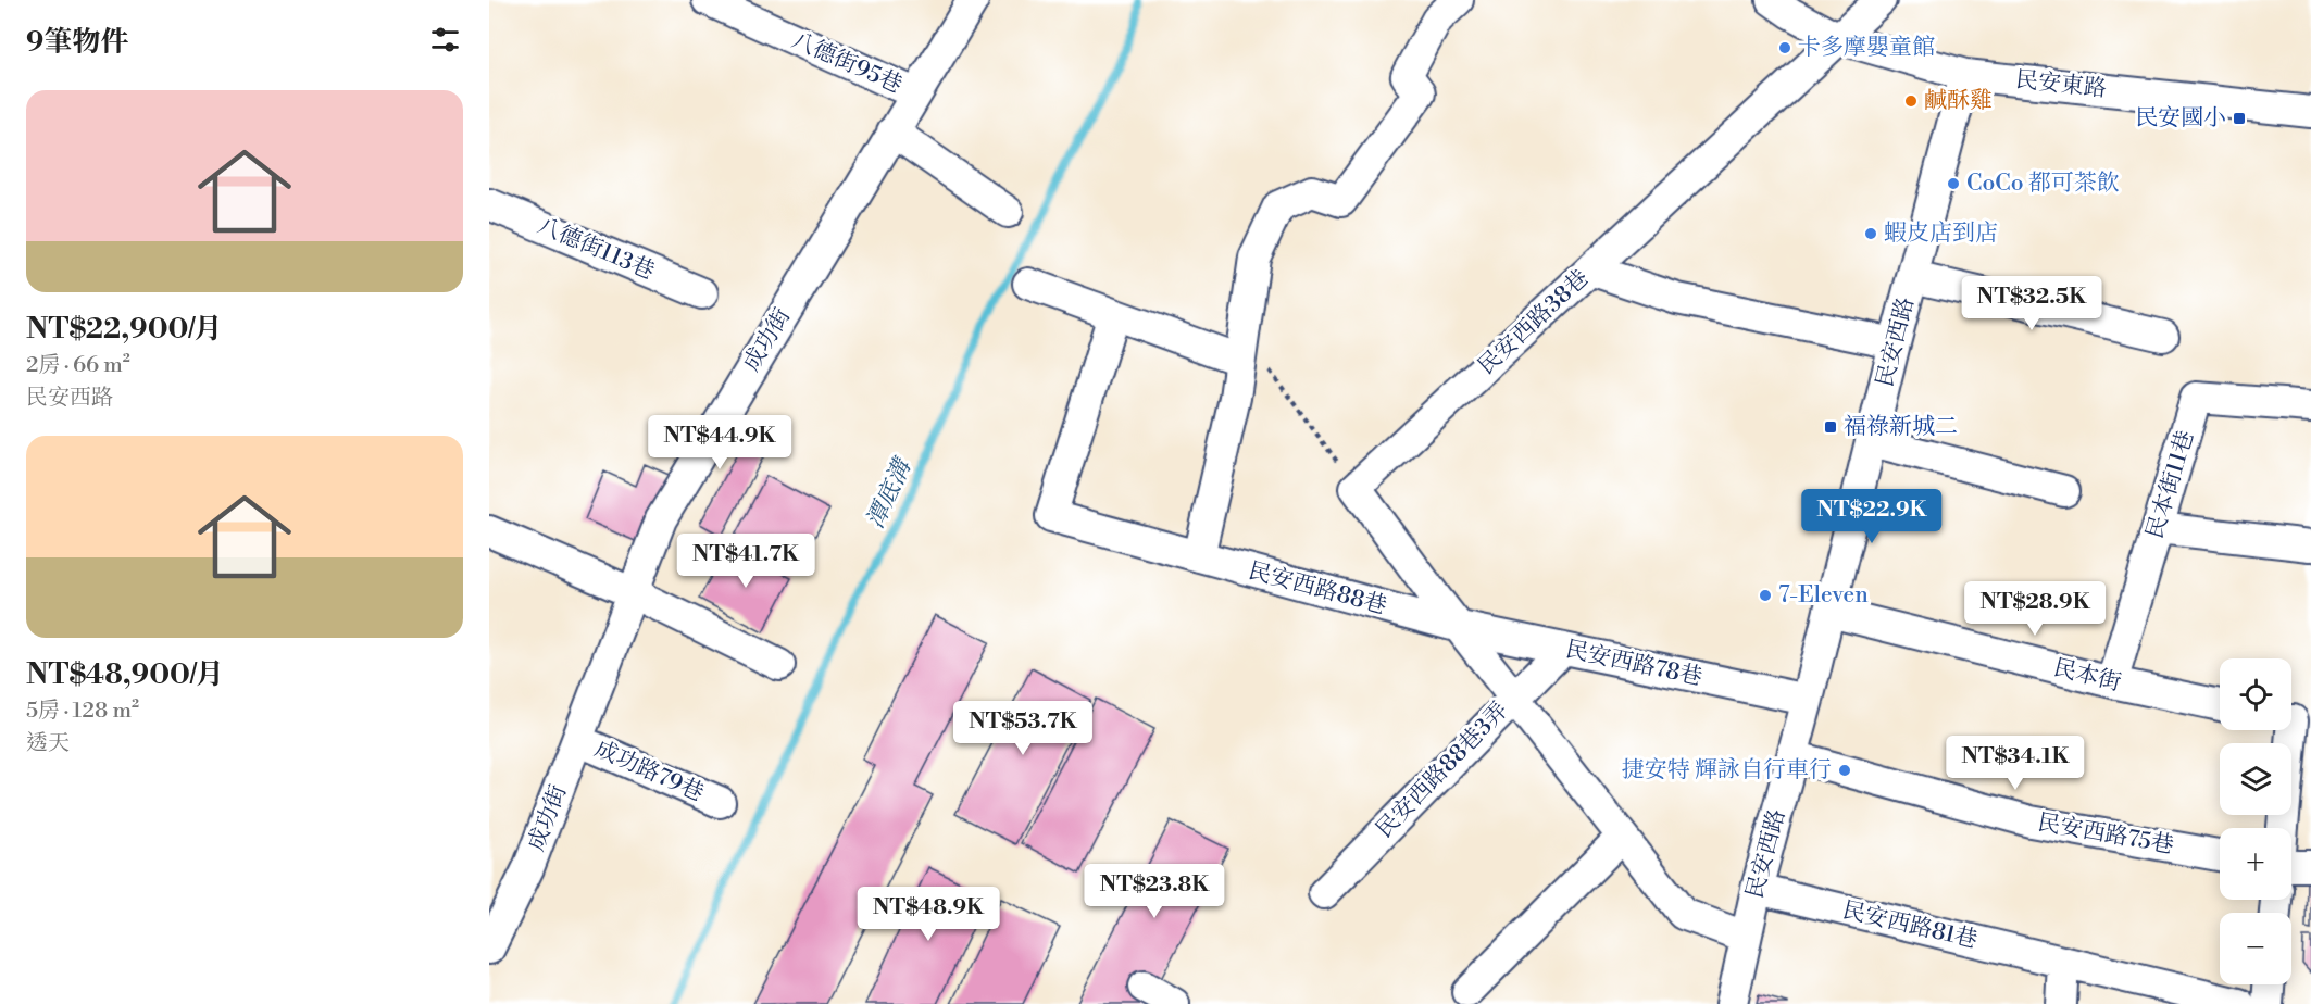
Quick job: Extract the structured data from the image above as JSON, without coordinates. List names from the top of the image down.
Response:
{
  "streets": {
    "street": [
      "八德街95巷",
      "民安東路",
      "八德街113巷",
      "民安西路38巷",
      "成功街",
      "民安西路",
      "民本街11巷",
      "民安西路88巷",
      "民安西路78巷",
      "民本街",
      "民安西路88巷3弄",
      "成功路79巷",
      "民安西路75巷",
      "民安西路81巷"
    ]
  },
  "crossings": [
    ["八德街95巷", "成功街"],
    ["民安東路", "民安西路"],
    ["成功街", "成功路79巷"],
    ["民安西路", "民安西路78巷"],
    ["民安西路", "民本街"],
    ["民安西路", "民安西路75巷"],
    ["民安西路", "民安西路81巷"],
    ["民本街11巷", "民本街"],
    ["民安西路88巷", "民安西路78巷"],
    ["民安西路78巷", "民安西路88巷3弄"]
  ],
  "water": ["潭底溝"],
  "places": {
    "other": [
      "卡多摩嬰童館",
      "鹹酥雞",
      "CoCo 都可茶飲",
      "蝦皮店到店",
      "7-Eleven",
      "捷安特 輝詠自行車行"
    ],
    "transit": ["民安國小", "福祿新城二"]
  },
  "page": {
    "heading": "9筆物件",
    "list": [
      {
        "name": "NT$22,900/月",
        "note": "2房 · 66 m² · 民安西路"
      },
      {
        "name": "NT$48,900/月",
        "note": "5房 · 128 m² · 透天"
      }
    ],
    "price": [
      "NT$32.5K",
      "NT$44.9K",
      "NT$22.9K",
      "NT$41.7K",
      "NT$28.9K",
      "NT$53.7K",
      "NT$34.1K",
      "NT$23.8K",
      "NT$48.9K"
    ],
    "map_buttons": ["+", "−"]
  }
}
